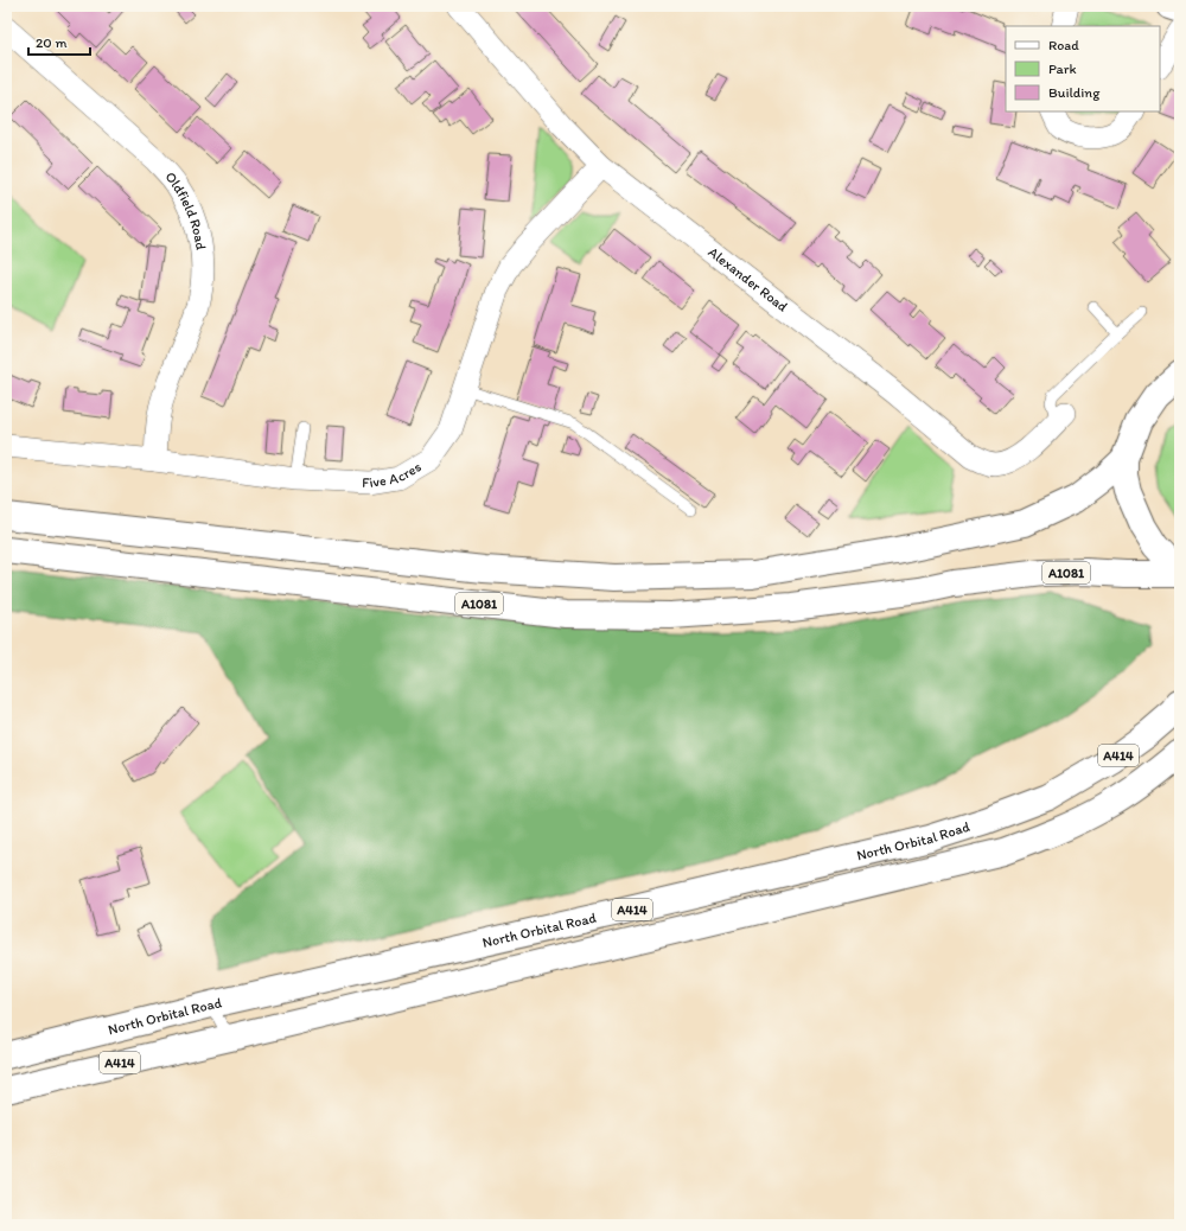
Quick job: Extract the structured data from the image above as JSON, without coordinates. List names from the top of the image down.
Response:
{
  "streets": {
    "main road": ["A1081", "A414", "North Orbital Road"],
    "street": ["Oldfield Road", "Alexander Road", "Five Acres"]
  },
  "crossings": [
    ["Oldfield Road", "Five Acres"],
    ["Alexander Road", "Five Acres"]
  ],
  "legend": ["Road", "Park", "Building"],
  "scale_bar": "20 m"
}
